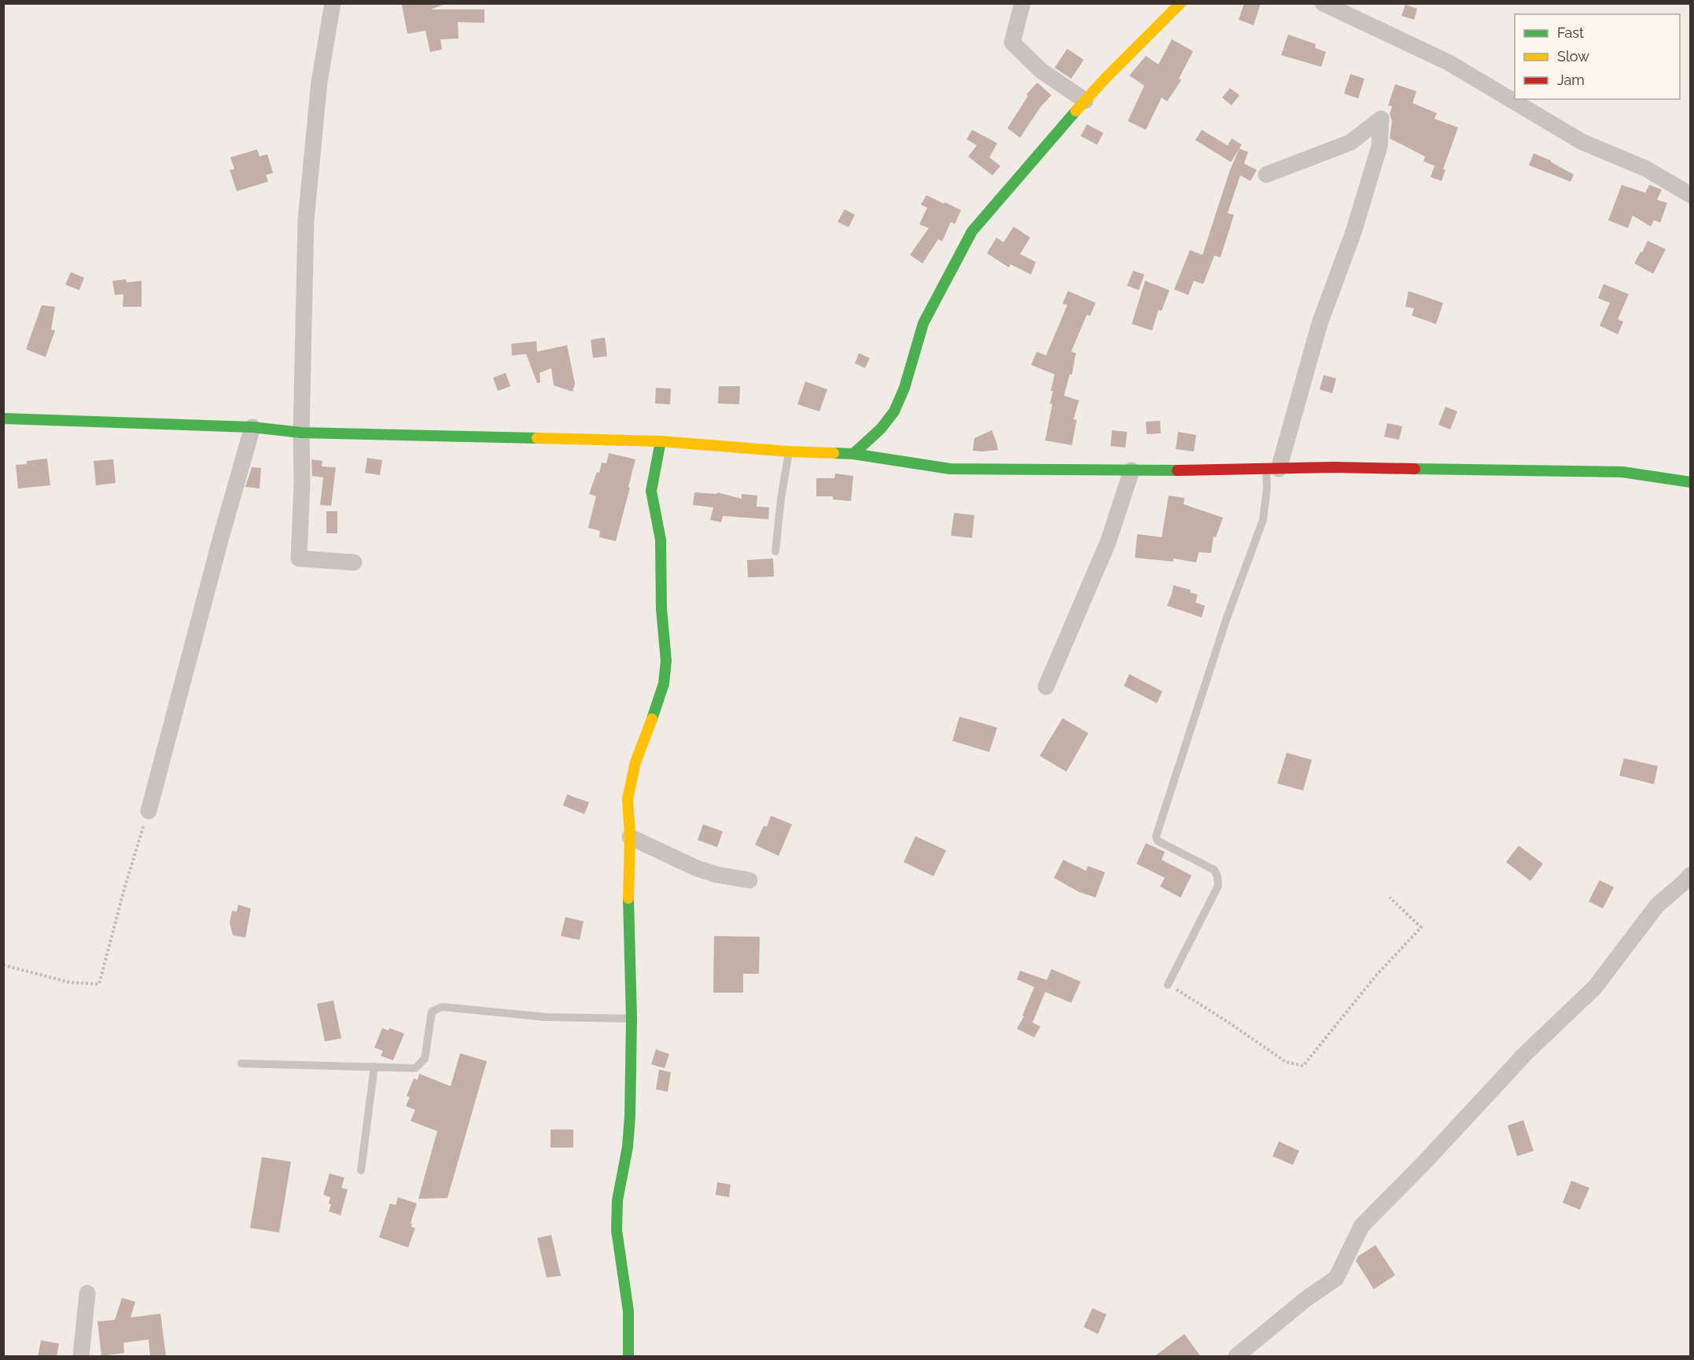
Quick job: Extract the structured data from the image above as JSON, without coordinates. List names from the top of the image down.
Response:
{
  "legend": ["Fast", "Slow", "Jam"]
}
